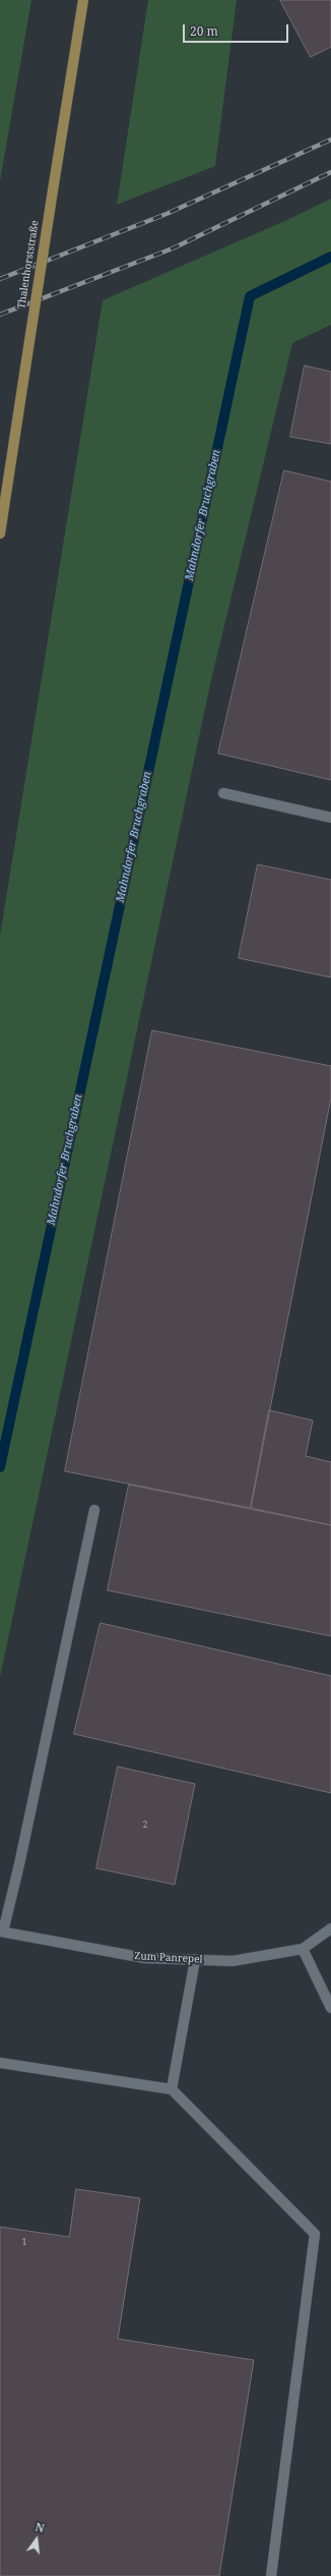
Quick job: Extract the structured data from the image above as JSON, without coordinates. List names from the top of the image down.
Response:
{
  "streets": {
    "main road": ["Thalenhorststraße"],
    "street": ["Zum Panrepel"]
  },
  "water": ["Mahndorfer Bruchgraben"],
  "house_numbers": ["2", "1"],
  "scale_bar": "20 m",
  "north": "top"
}
